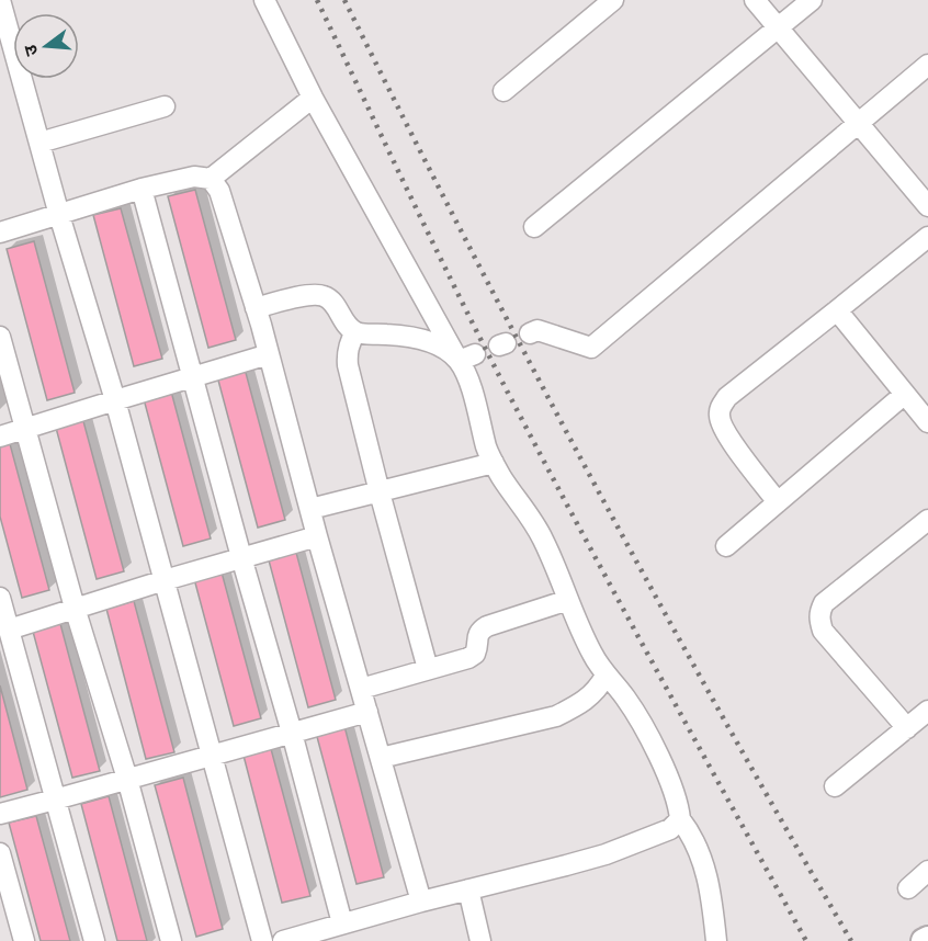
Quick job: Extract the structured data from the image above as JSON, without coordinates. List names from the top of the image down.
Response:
{
  "north": "left"
}
